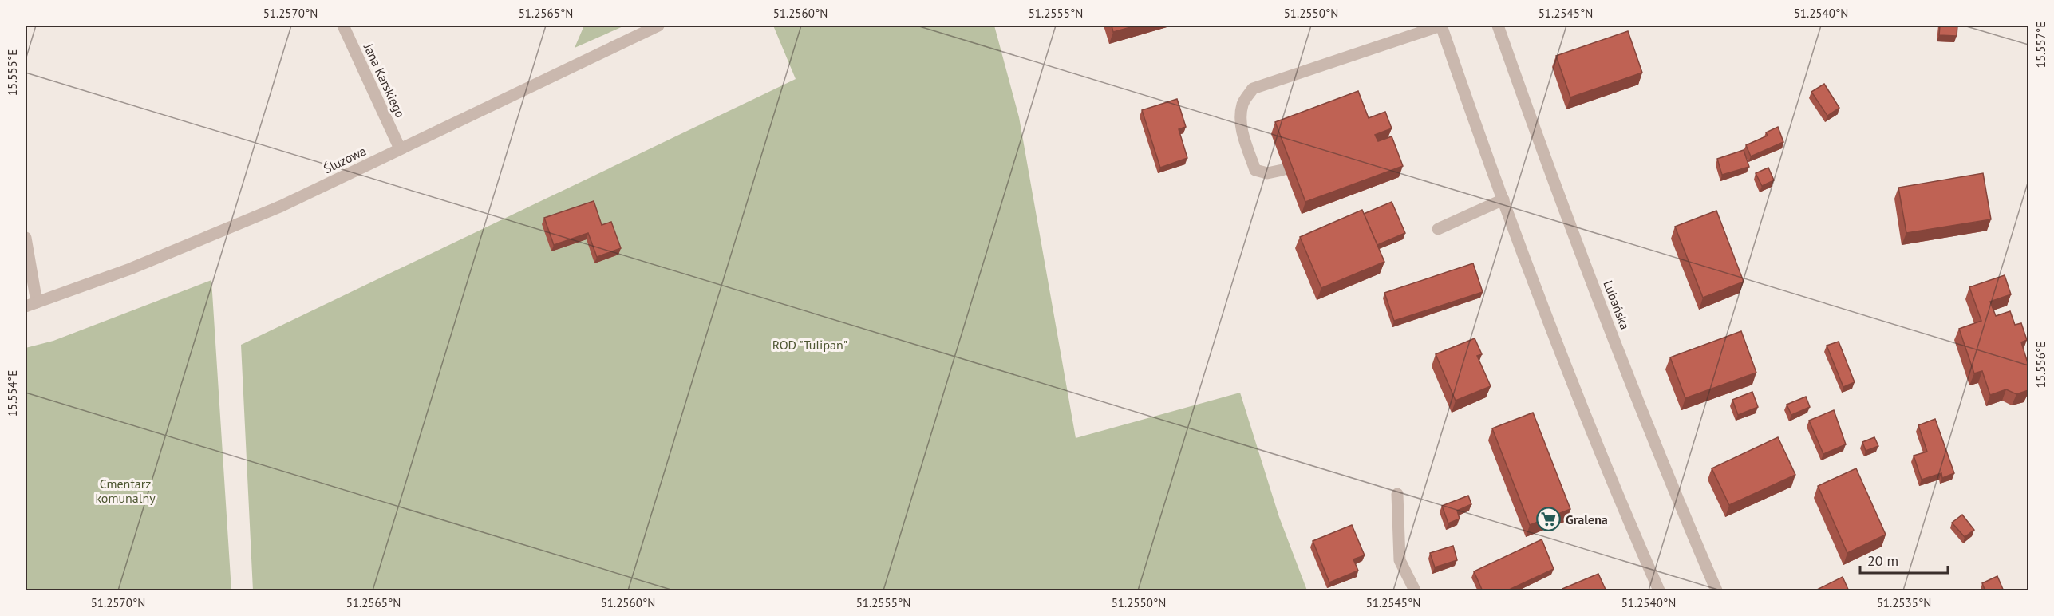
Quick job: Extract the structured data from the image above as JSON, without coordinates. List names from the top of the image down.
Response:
{
  "streets": {
    "street": ["Jana Karskiego", "Śluzowa", "Lubańska"]
  },
  "crossings": [
    ["Jana Karskiego", "Śluzowa"]
  ],
  "parks": ["ROD \"Tulipan\"", "Cmentarz komunalny"],
  "places": {
    "supermarket": ["Gralena"]
  },
  "scale_bar": "20 m",
  "coordinates": [
    "51.2570°N",
    "51.2565°N",
    "51.2560°N",
    "51.2555°N",
    "51.2550°N",
    "51.2545°N",
    "51.2540°N",
    "15.557°E",
    "15.555°E",
    "15.556°E",
    "15.554°E",
    "51.2535°N"
  ]
}
